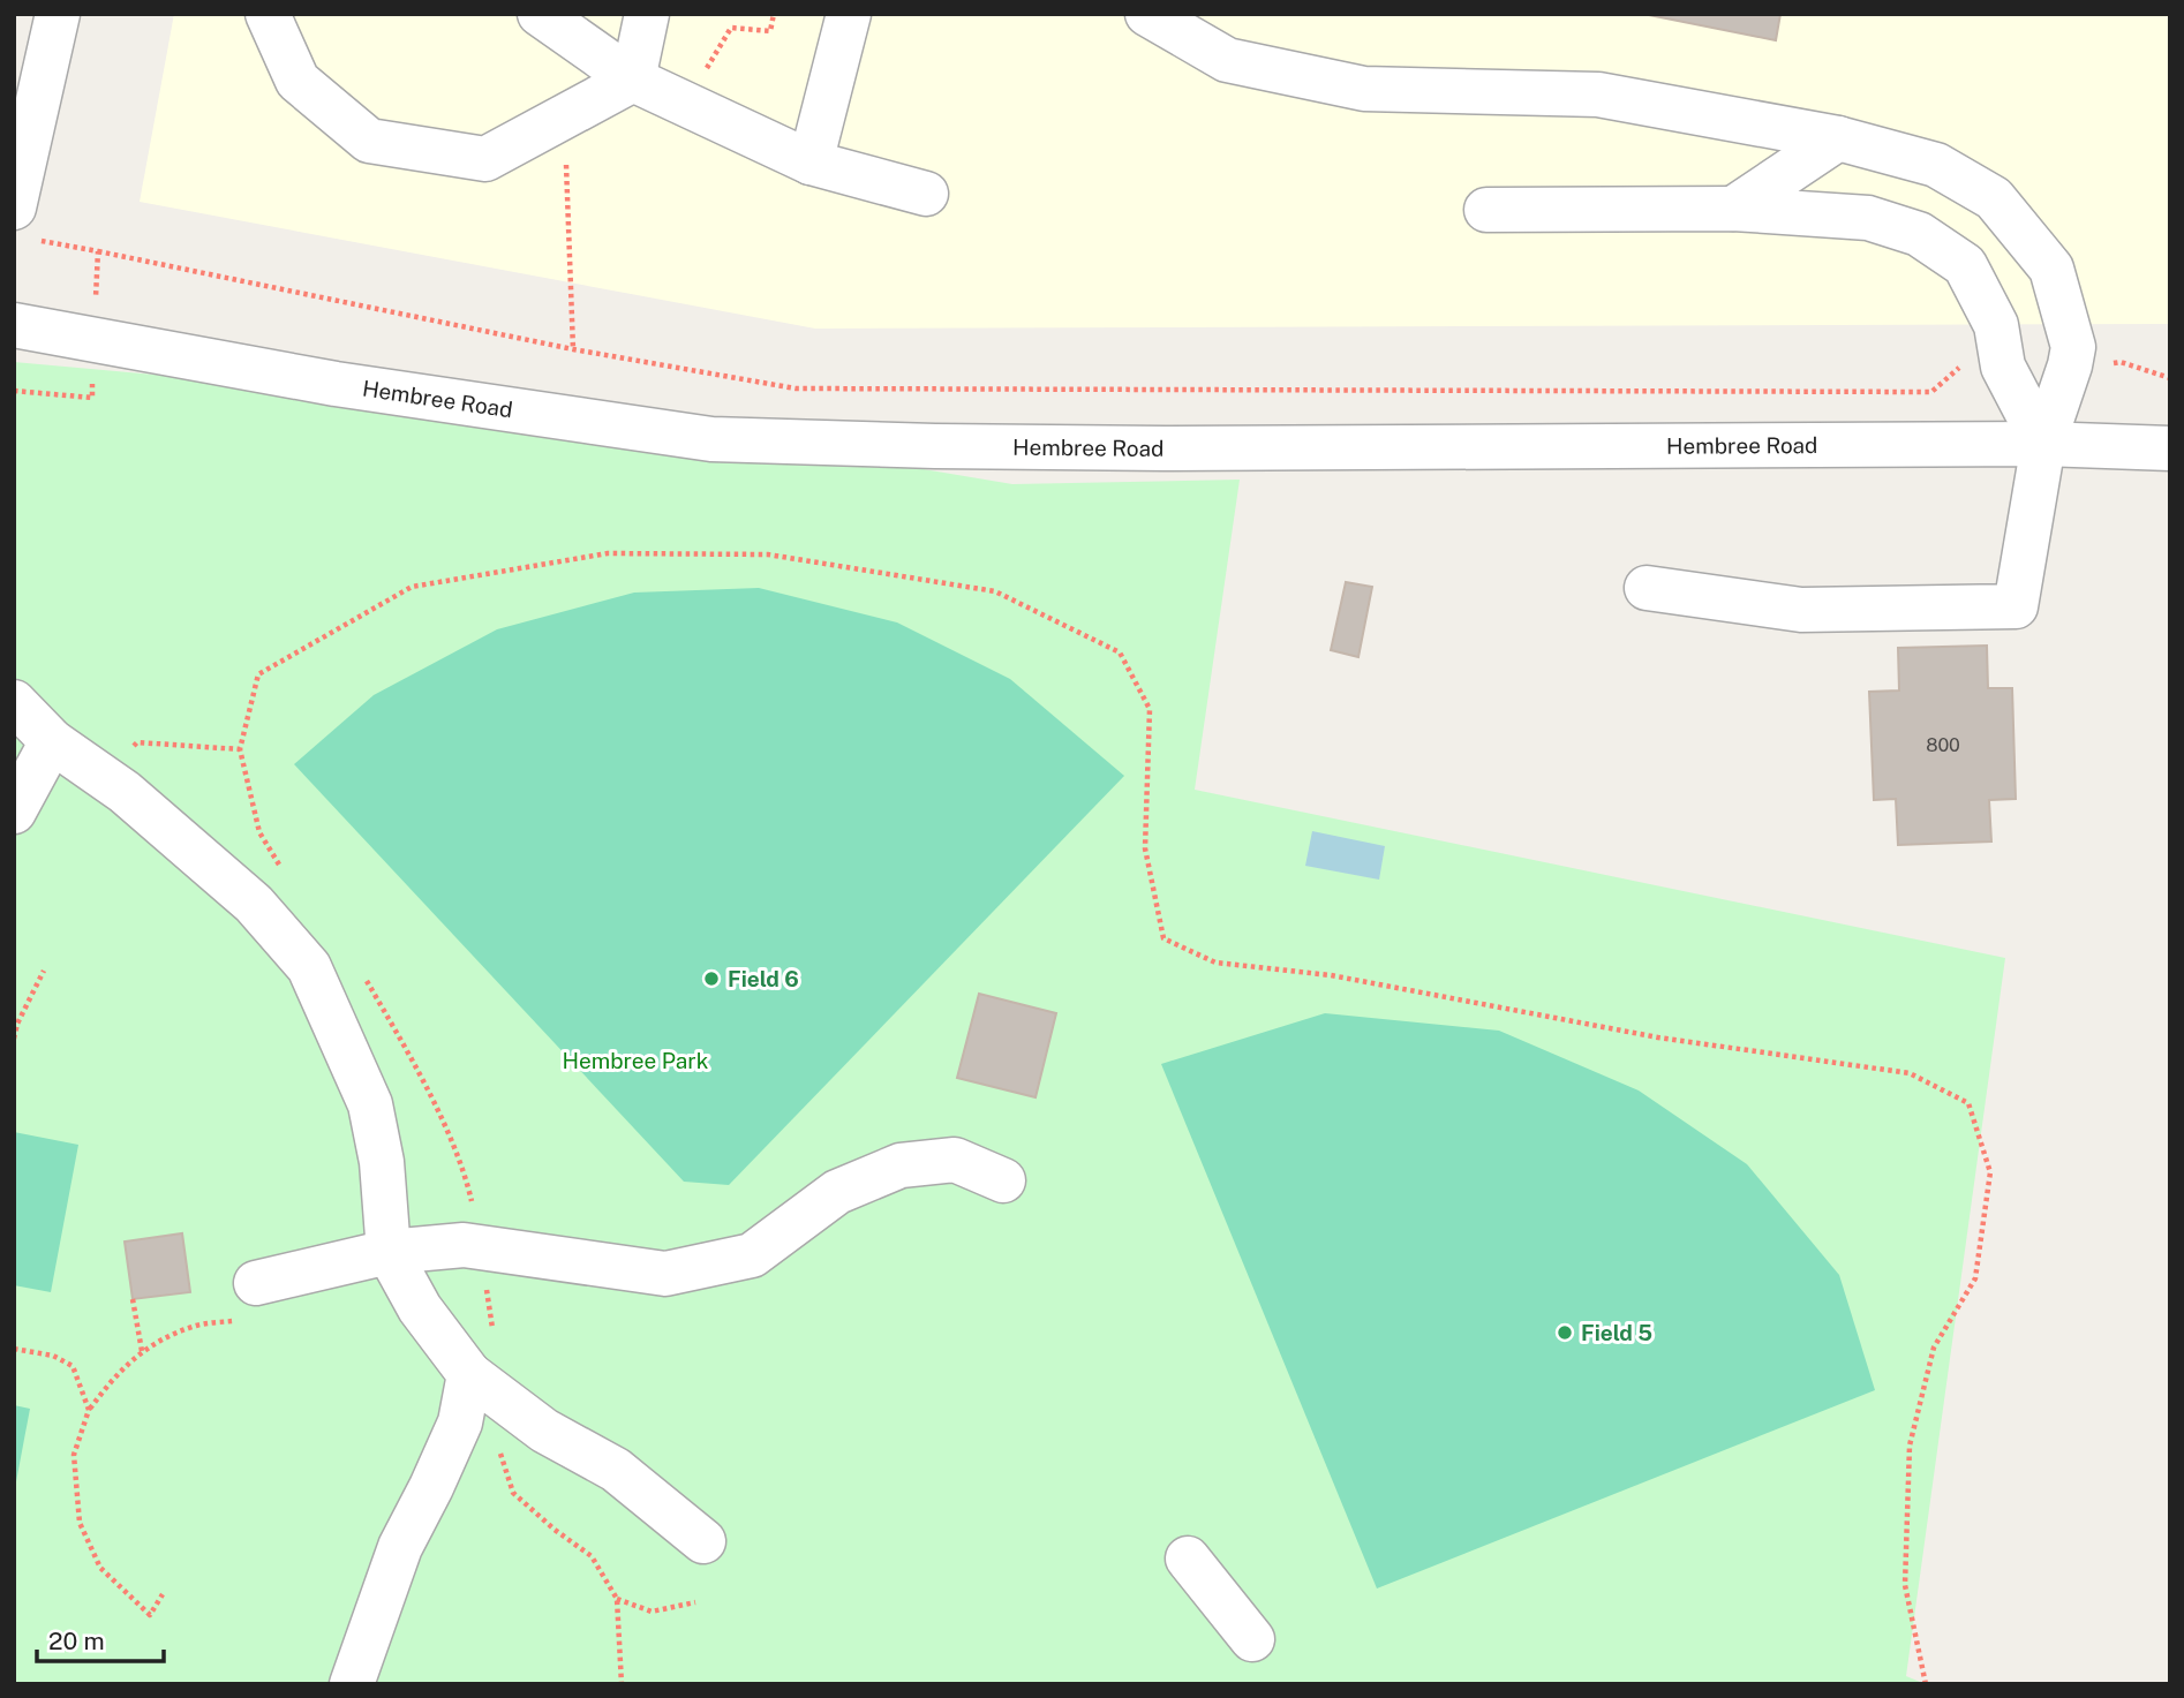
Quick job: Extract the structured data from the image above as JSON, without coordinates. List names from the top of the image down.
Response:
{
  "streets": {
    "street": ["Hembree Road"]
  },
  "parks": ["Hembree Park"],
  "places": ["Field 6", "Field 5"],
  "house_numbers": ["800"],
  "scale_bar": "20 m"
}
